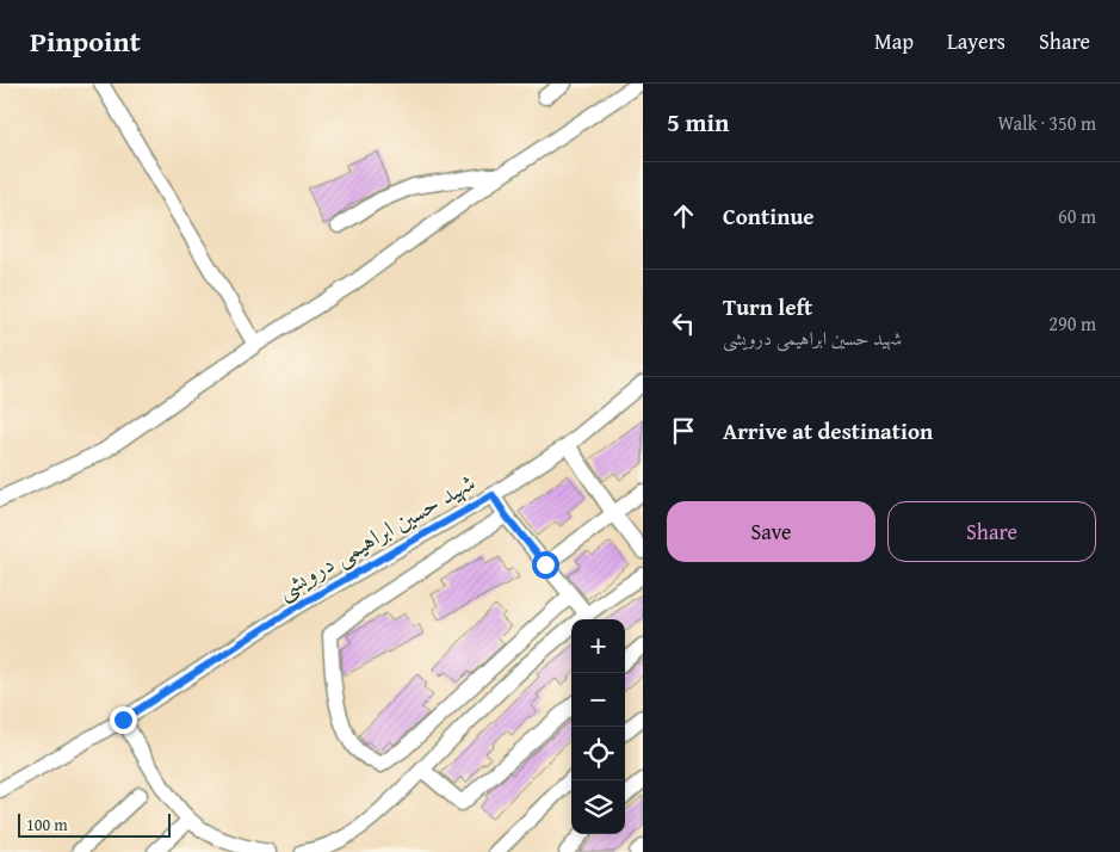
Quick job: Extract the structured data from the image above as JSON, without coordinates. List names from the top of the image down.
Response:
{
  "streets": {
    "street": ["شهید حسین ابراهیمی درویشی"]
  },
  "scale_bar": "100 m",
  "page": {
    "header": "Pinpoint",
    "nav": ["Map", "Layers", "Share"],
    "heading": ["5 min", "Walk · 350 m"],
    "list": [
      ["Continue", "60 m"],
      ["Turn left", "شهید حسین ابراهیمی درویشی", "290 m"],
      "Arrive at destination"
    ],
    "buttons": ["Save", "Share"],
    "map_buttons": ["+", "−"],
    "scale": "100 m"
  }
}
